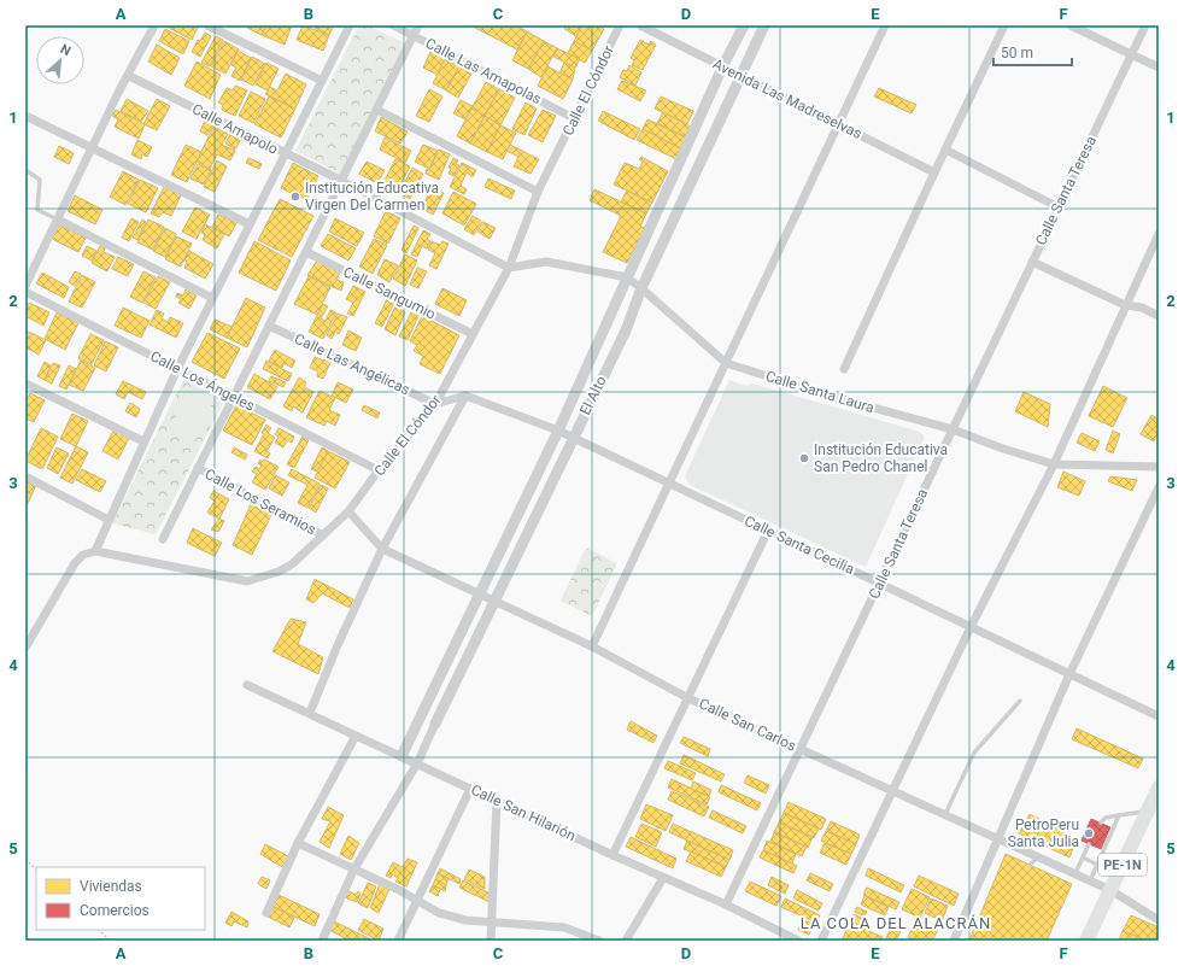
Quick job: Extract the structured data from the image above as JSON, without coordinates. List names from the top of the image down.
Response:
{
  "streets": {
    "highway": ["PE-1N"],
    "street": [
      "Calle Las Amapolas",
      "Calle El Cóndor",
      "Avenida Las Madreselvas",
      "Calle Amapolo",
      "Calle Santa Teresa",
      "Calle Sangumio",
      "Calle Las Angélicas",
      "Calle Los Ángeles",
      "Calle Santa Laura",
      "El Alto",
      "Calle Los Seramios",
      "Calle Santa Cecilia",
      "Calle San Carlos",
      "Calle San Hilarión"
    ]
  },
  "crossings": [
    ["Calle Las Amapolas", "Calle El Cóndor"],
    ["Calle El Cóndor", "Calle Amapolo"],
    ["Calle El Cóndor", "Calle Sangumio"],
    ["Calle El Cóndor", "Calle Las Angélicas"],
    ["Calle El Cóndor", "Calle Los Ángeles"],
    ["Calle El Cóndor", "Calle Santa Laura"],
    ["Calle El Cóndor", "Calle Los Seramios"],
    ["Calle El Cóndor", "Calle San Carlos"],
    ["Avenida Las Madreselvas", "El Alto"],
    ["Calle Amapolo", "Calle Santa Laura"],
    ["Calle Santa Teresa", "Calle Santa Laura"],
    ["Calle Santa Teresa", "Calle Santa Cecilia"],
    ["Calle Santa Teresa", "Calle San Carlos"],
    ["Calle Santa Teresa", "Calle San Hilarión"],
    ["Calle Santa Laura", "El Alto"],
    ["El Alto", "Calle Santa Cecilia"],
    ["El Alto", "Calle San Carlos"],
    ["El Alto", "Calle San Hilarión"],
    ["Calle San Carlos", "PE-1N"]
  ],
  "districts": ["LA COLA DEL ALACRÁN"],
  "places": ["Institución Educativa Virgen Del Carmen", "Institución Educativa San Pedro Chanel", "PetroPeru Santa Julia"],
  "legend": ["Viviendas", "Comercios"],
  "scale_bar": "50 m",
  "north": "top right",
  "grid": {
    "columns": [
      "A",
      "B",
      "C",
      "D",
      "E",
      "F"
    ],
    "rows": [
      "1",
      "2",
      "3",
      "4",
      "5"
    ]
  }
}
